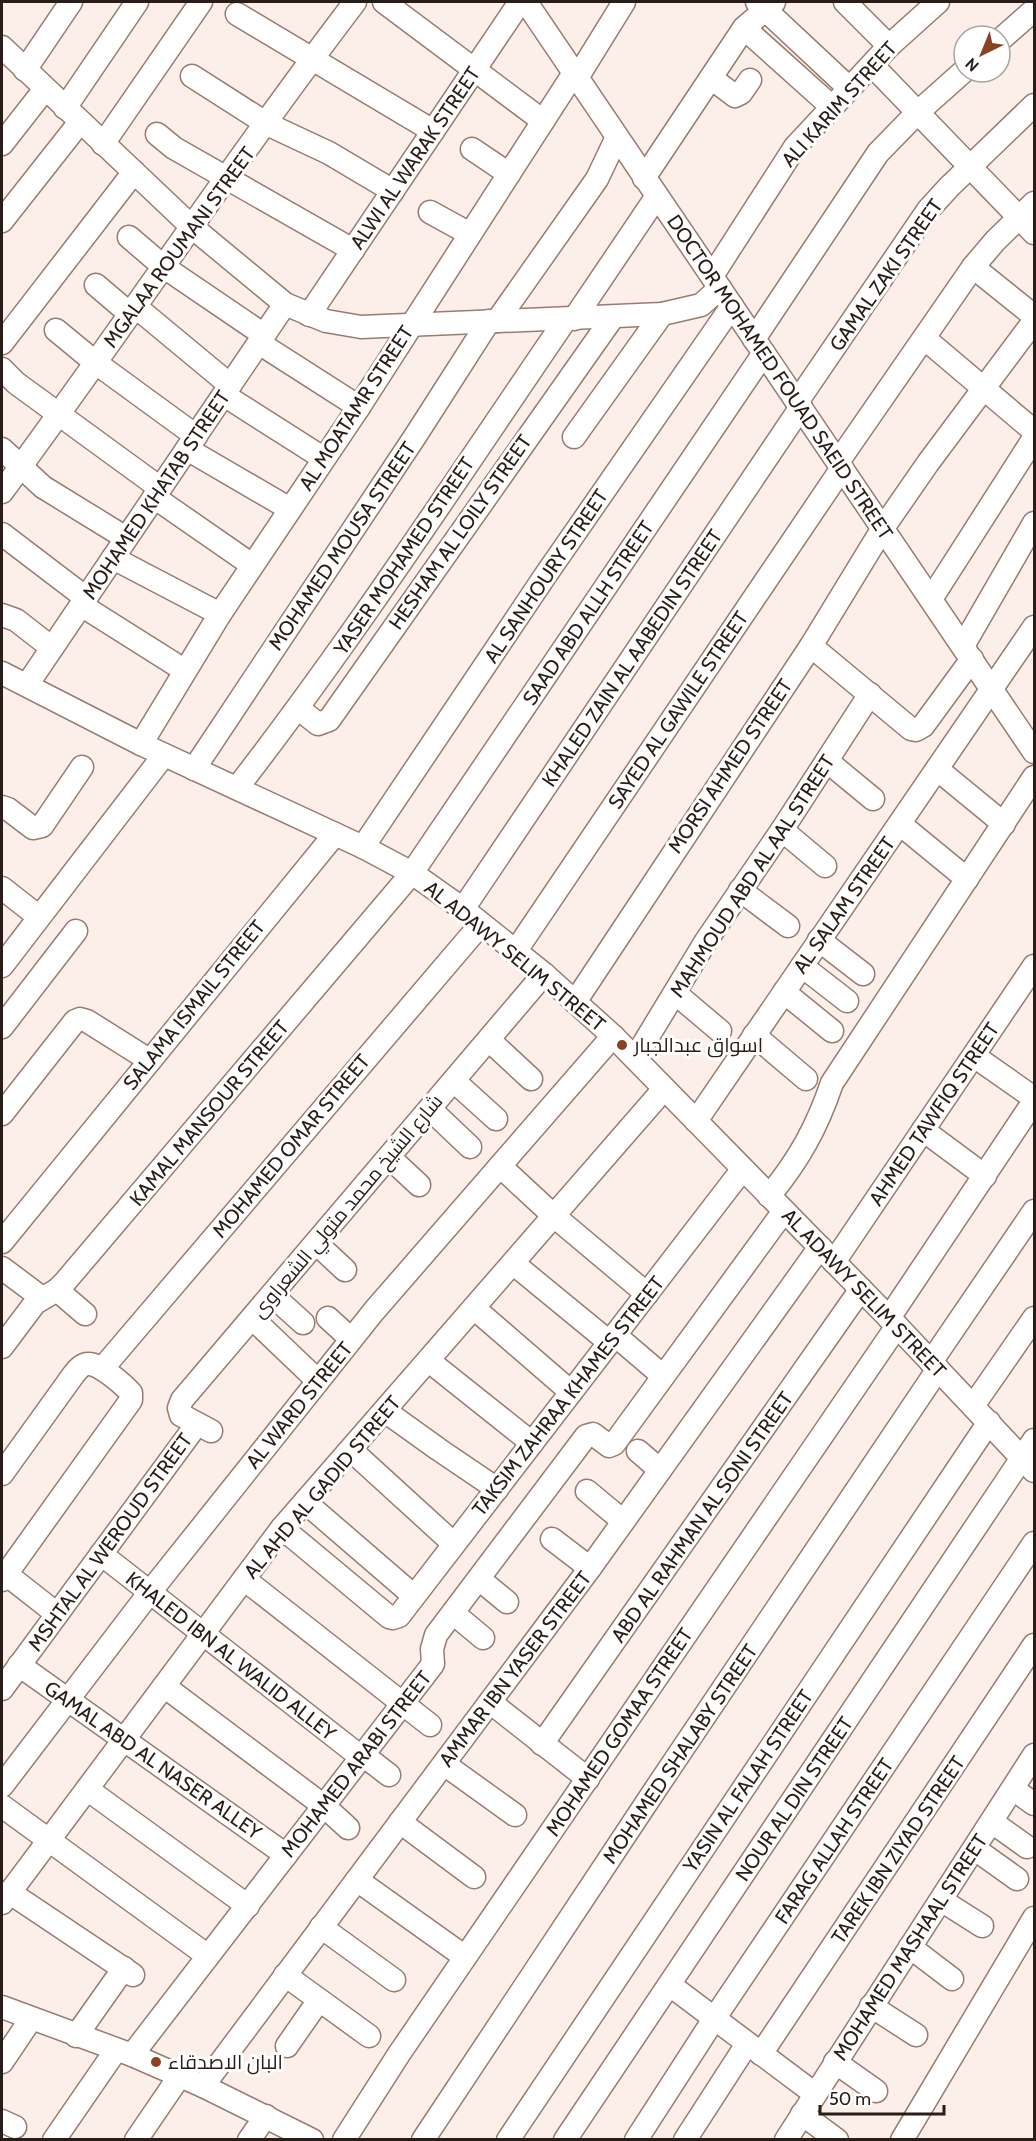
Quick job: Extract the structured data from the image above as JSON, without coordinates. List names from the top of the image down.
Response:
{
  "streets": {
    "street": [
      "ALI KARIM STREET",
      "ALWI AL WARAK STREET",
      "MGALAA ROUMANI STREET",
      "GAMAL ZAKI STREET",
      "DOCTOR MOHAMED FOUAD SAEID STREET",
      "AL MOATAMR STREET",
      "MOHAMED KHATAB STREET",
      "HESHAM AL LOILY STREET",
      "MOHAMED MOUSA STREET",
      "YASER MOHAMED STREET",
      "AL SANHOURY STREET",
      "SAAD ABD ALLH STREET",
      "KHALED ZAIN AL AABEDIN STREET",
      "SAYED AL GAWILE STREET",
      "MORSI AHMED STREET",
      "MAHMOUD ABD AL AAL STREET",
      "AL SALAM STREET",
      "AL ADAWY SELIM STREET",
      "SALAMA ISMAIL STREET",
      "KAMAL MANSOUR STREET",
      "AHMED TAWFIQ STREET",
      "MOHAMED OMAR STREET",
      "شارع الشيخ محمد متولي الشعراوى",
      "TAKSIM ZAHRAA KHAMES STREET",
      "AL WARD STREET",
      "AL AHD AL GADID STREET",
      "ABD AL RAHMAN AL SONI STREET",
      "MSHTAL AL WEROUD STREET",
      "KHALED IBN AL WALID ALLEY",
      "AMMAR IBN YASER STREET",
      "MOHAMED GOMAA STREET",
      "MOHAMED SHALABY STREET",
      "GAMAL ABD AL NASER ALLEY",
      "MOHAMED ARABI STREET",
      "YASIN AL FALAH STREET",
      "NOUR AL DIN STREET",
      "FARAG ALLAH STREET",
      "TAREK IBN ZIYAD STREET",
      "MOHAMED MASHAAL STREET"
    ]
  },
  "crossings": [
    ["ALI KARIM STREET", "DOCTOR MOHAMED FOUAD SAEID STREET"],
    ["ALI KARIM STREET", "AL SANHOURY STREET"],
    ["GAMAL ZAKI STREET", "DOCTOR MOHAMED FOUAD SAEID STREET"],
    ["GAMAL ZAKI STREET", "KHALED ZAIN AL AABEDIN STREET"],
    ["DOCTOR MOHAMED FOUAD SAEID STREET", "AL MOATAMR STREET"],
    ["DOCTOR MOHAMED FOUAD SAEID STREET", "MOHAMED MOUSA STREET"],
    ["DOCTOR MOHAMED FOUAD SAEID STREET", "YASER MOHAMED STREET"],
    ["DOCTOR MOHAMED FOUAD SAEID STREET", "AL SANHOURY STREET"],
    ["DOCTOR MOHAMED FOUAD SAEID STREET", "SAAD ABD ALLH STREET"],
    ["DOCTOR MOHAMED FOUAD SAEID STREET", "KHALED ZAIN AL AABEDIN STREET"],
    ["DOCTOR MOHAMED FOUAD SAEID STREET", "SAYED AL GAWILE STREET"],
    ["DOCTOR MOHAMED FOUAD SAEID STREET", "MORSI AHMED STREET"],
    ["DOCTOR MOHAMED FOUAD SAEID STREET", "AL SALAM STREET"],
    ["AL MOATAMR STREET", "AL ADAWY SELIM STREET"],
    ["MOHAMED KHATAB STREET", "AL ADAWY SELIM STREET"],
    ["HESHAM AL LOILY STREET", "YASER MOHAMED STREET"],
    ["MOHAMED MOUSA STREET", "AL ADAWY SELIM STREET"],
    ["YASER MOHAMED STREET", "AL ADAWY SELIM STREET"],
    ["AL SANHOURY STREET", "AL ADAWY SELIM STREET"],
    ["SAAD ABD ALLH STREET", "AL ADAWY SELIM STREET"],
    ["SAAD ABD ALLH STREET", "KAMAL MANSOUR STREET"],
    ["KHALED ZAIN AL AABEDIN STREET", "AL ADAWY SELIM STREET"],
    ["SAYED AL GAWILE STREET", "AL ADAWY SELIM STREET"],
    ["MORSI AHMED STREET", "AL ADAWY SELIM STREET"],
    ["MAHMOUD ABD AL AAL STREET", "AL ADAWY SELIM STREET"],
    ["AL SALAM STREET", "AL ADAWY SELIM STREET"],
    ["AL ADAWY SELIM STREET", "SALAMA ISMAIL STREET"],
    ["AL ADAWY SELIM STREET", "KAMAL MANSOUR STREET"],
    ["AL ADAWY SELIM STREET", "AHMED TAWFIQ STREET"],
    ["AL ADAWY SELIM STREET", "MOHAMED OMAR STREET"],
    ["AL ADAWY SELIM STREET", "شارع الشيخ محمد متولي الشعراوى"],
    ["AL ADAWY SELIM STREET", "TAKSIM ZAHRAA KHAMES STREET"],
    ["AL ADAWY SELIM STREET", "AL WARD STREET"],
    ["AL ADAWY SELIM STREET", "AL AHD AL GADID STREET"],
    ["AL ADAWY SELIM STREET", "ABD AL RAHMAN AL SONI STREET"],
    ["AL ADAWY SELIM STREET", "AMMAR IBN YASER STREET"],
    ["AL ADAWY SELIM STREET", "MOHAMED GOMAA STREET"],
    ["AL ADAWY SELIM STREET", "MOHAMED SHALABY STREET"],
    ["AL ADAWY SELIM STREET", "YASIN AL FALAH STREET"],
    ["AL ADAWY SELIM STREET", "NOUR AL DIN STREET"],
    ["AHMED TAWFIQ STREET", "AMMAR IBN YASER STREET"],
    ["شارع الشيخ محمد متولي الشعراوى", "MSHTAL AL WEROUD STREET"],
    ["TAKSIM ZAHRAA KHAMES STREET", "AL AHD AL GADID STREET"],
    ["AL WARD STREET", "KHALED IBN AL WALID ALLEY"],
    ["AL WARD STREET", "GAMAL ABD AL NASER ALLEY"],
    ["AL AHD AL GADID STREET", "KHALED IBN AL WALID ALLEY"],
    ["AL AHD AL GADID STREET", "GAMAL ABD AL NASER ALLEY"],
    ["MSHTAL AL WEROUD STREET", "KHALED IBN AL WALID ALLEY"],
    ["MSHTAL AL WEROUD STREET", "GAMAL ABD AL NASER ALLEY"],
    ["KHALED IBN AL WALID ALLEY", "MOHAMED ARABI STREET"],
    ["GAMAL ABD AL NASER ALLEY", "MOHAMED ARABI STREET"]
  ],
  "places": ["اسواق عبدالجبار", "البان الاصدقاء"],
  "scale_bar": "50 m",
  "north": "bottom left"
}
